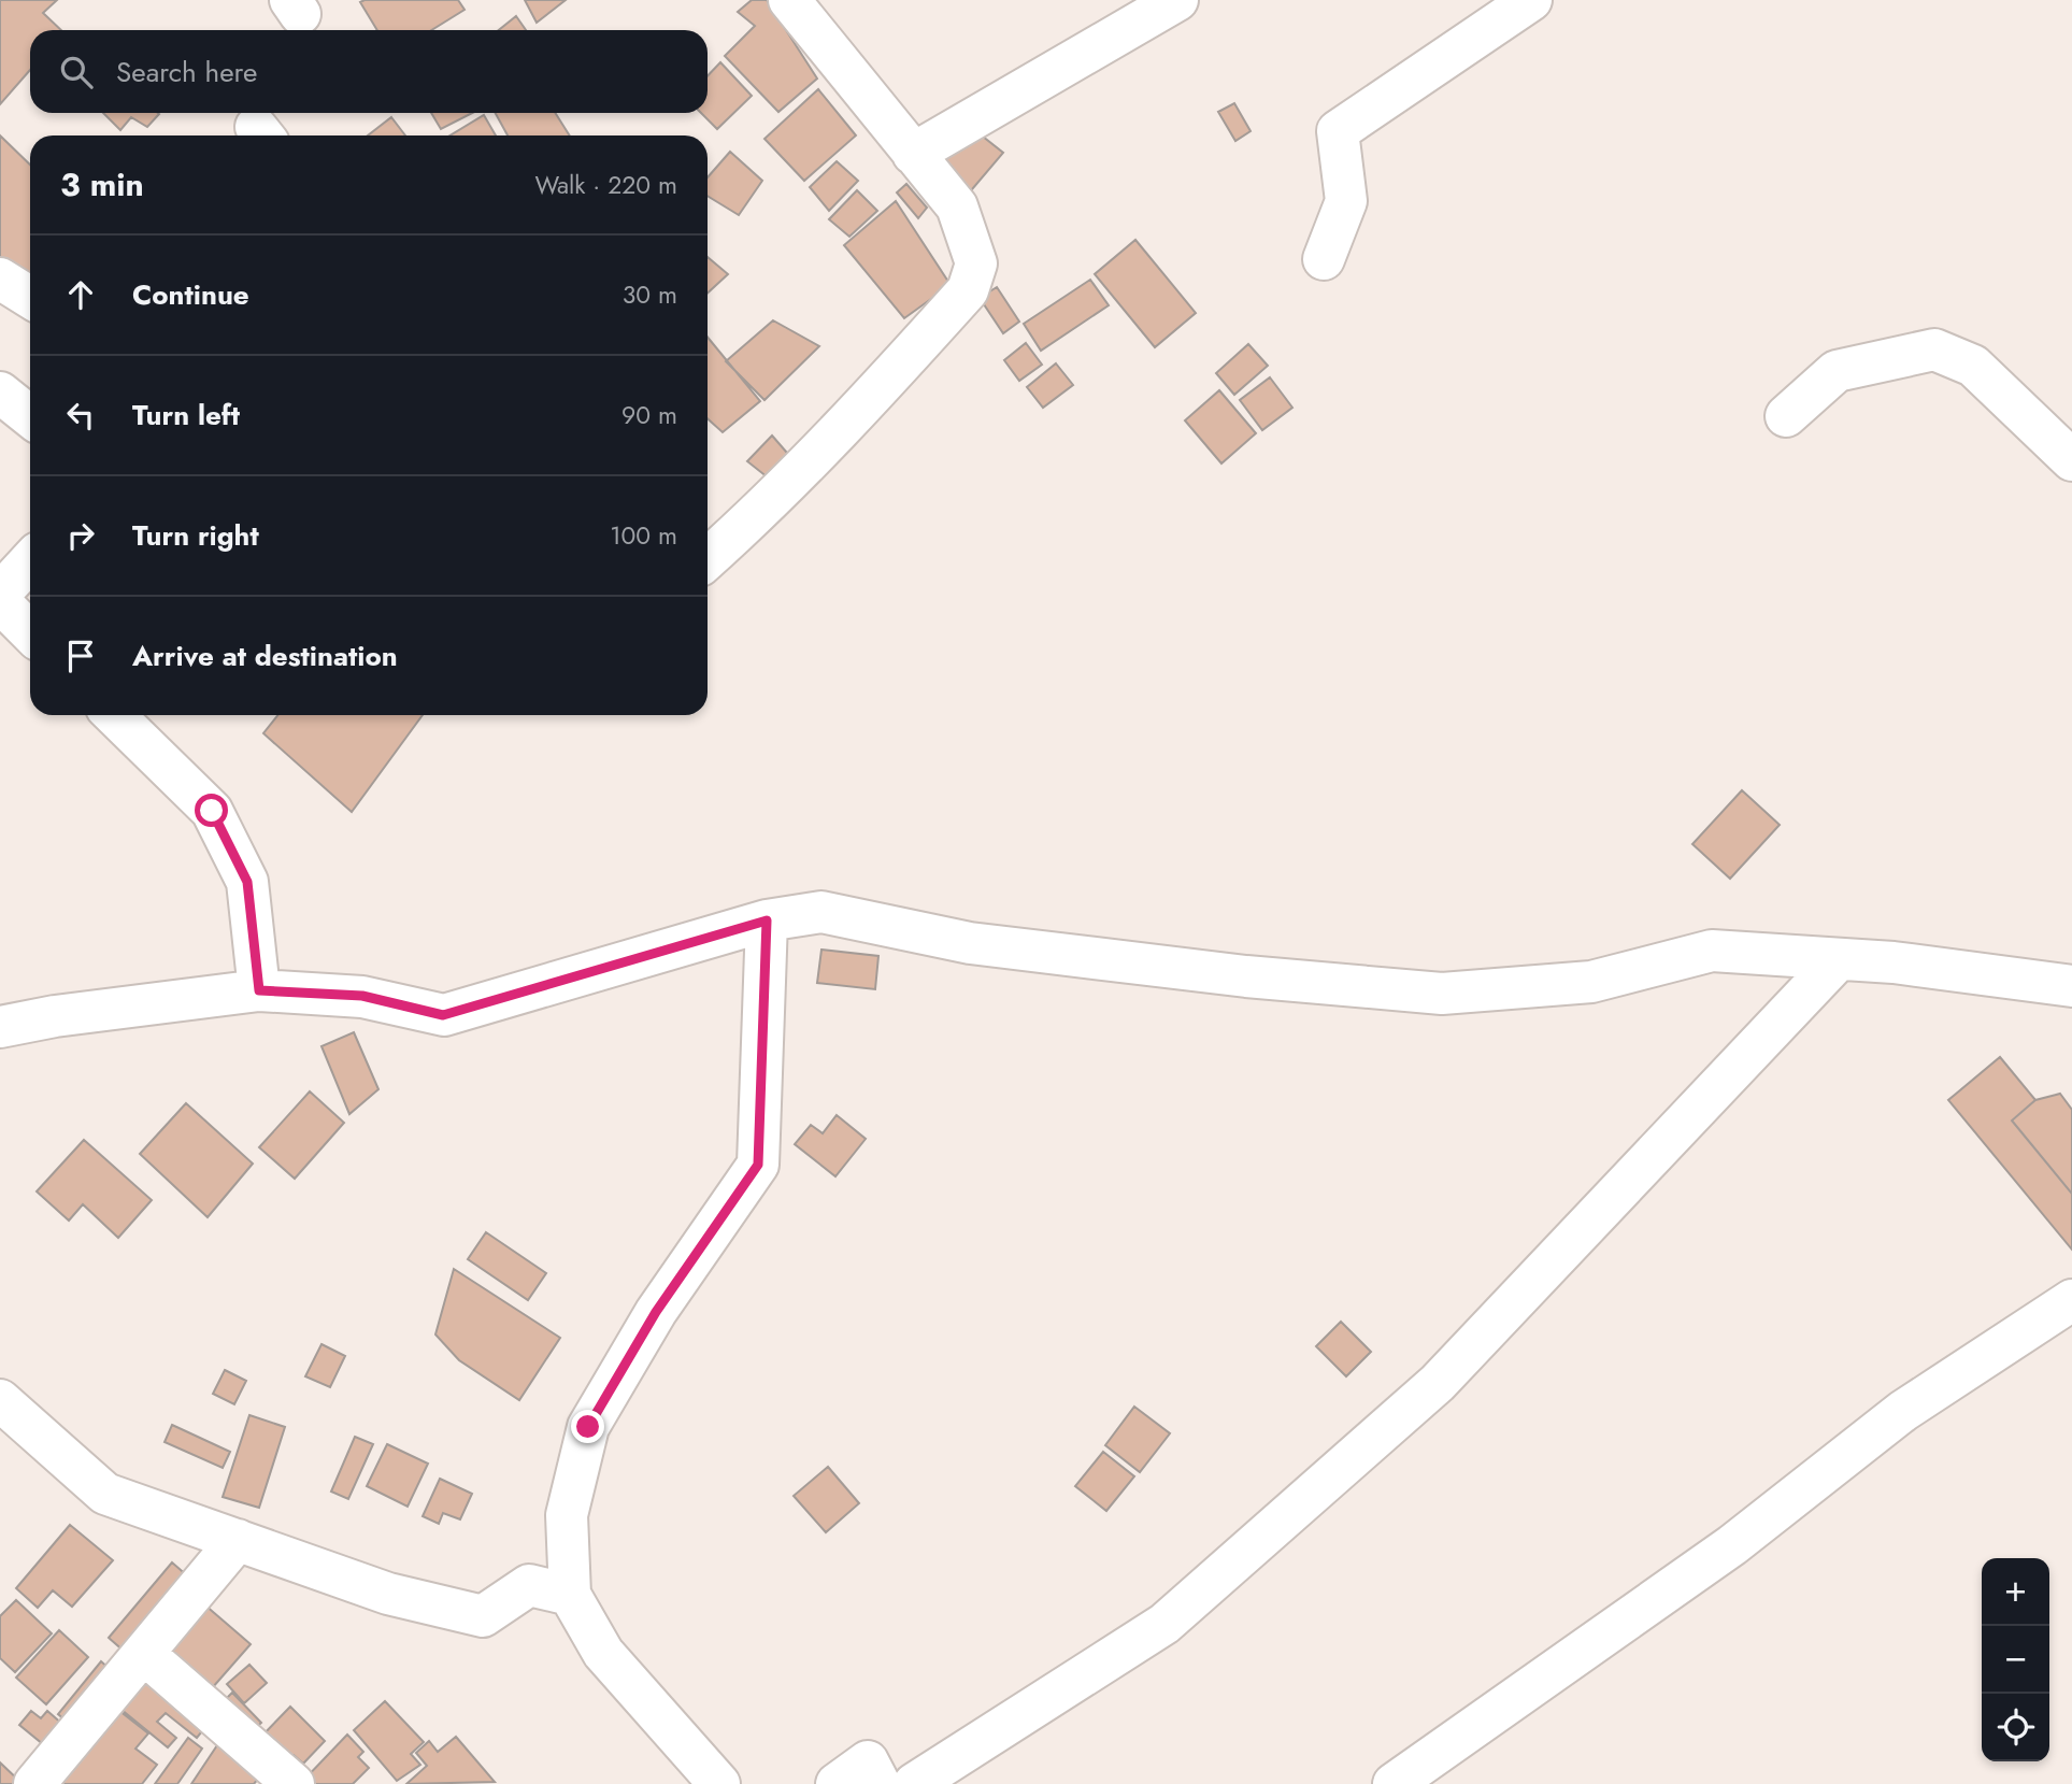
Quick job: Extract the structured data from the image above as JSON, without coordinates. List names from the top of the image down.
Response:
{
  "page": {
    "search": "Search here",
    "heading": ["3 min", "Walk · 220 m"],
    "list": [
      ["Continue", "30 m"],
      ["Turn left", "90 m"],
      ["Turn right", "100 m"],
      "Arrive at destination"
    ],
    "map_buttons": ["+", "−"]
  }
}
